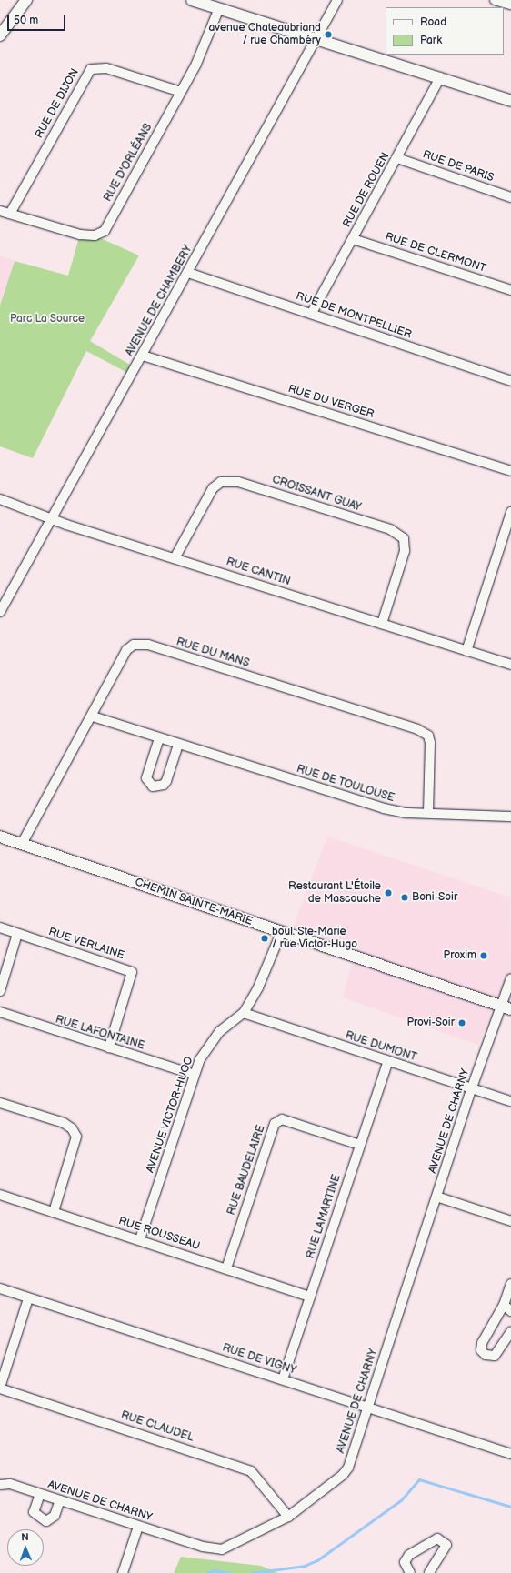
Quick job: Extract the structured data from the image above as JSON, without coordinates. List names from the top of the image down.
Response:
{
  "streets": {
    "street": [
      "RUE DE DIJON",
      "RUE D'ORLÉANS",
      "RUE DE PARIS",
      "RUE DE ROUEN",
      "RUE DE CLERMONT",
      "AVENUE DE CHAMBERY",
      "RUE DE MONTPELLIER",
      "RUE DU VERGER",
      "CROISSANT GUAY",
      "RUE CANTIN",
      "RUE DU MANS",
      "RUE DE TOULOUSE",
      "CHEMIN SAINTE-MARIE",
      "RUE VERLAINE",
      "RUE LAFONTAINE",
      "RUE DUMONT",
      "AVENUE VICTOR-HUGO",
      "AVENUE DE CHARNY",
      "RUE BAUDELAIRE",
      "RUE LAMARTINE",
      "RUE ROUSSEAU",
      "RUE DE VIGNY",
      "RUE CLAUDEL"
    ]
  },
  "crossings": [
    ["RUE DE DIJON", "RUE D'ORLÉANS"],
    ["RUE DE PARIS", "RUE DE ROUEN"],
    ["RUE DE ROUEN", "RUE DE CLERMONT"],
    ["RUE DE ROUEN", "RUE DE MONTPELLIER"],
    ["AVENUE DE CHAMBERY", "RUE DE MONTPELLIER"],
    ["AVENUE DE CHAMBERY", "RUE DU VERGER"],
    ["AVENUE DE CHAMBERY", "RUE CANTIN"],
    ["CROISSANT GUAY", "RUE CANTIN"],
    ["RUE DU MANS", "RUE DE TOULOUSE"],
    ["RUE DU MANS", "CHEMIN SAINTE-MARIE"],
    ["CHEMIN SAINTE-MARIE", "AVENUE VICTOR-HUGO"],
    ["CHEMIN SAINTE-MARIE", "AVENUE DE CHARNY"],
    ["RUE VERLAINE", "RUE LAFONTAINE"],
    ["RUE LAFONTAINE", "AVENUE VICTOR-HUGO"],
    ["RUE DUMONT", "AVENUE VICTOR-HUGO"],
    ["RUE DUMONT", "AVENUE DE CHARNY"],
    ["RUE DUMONT", "RUE LAMARTINE"],
    ["AVENUE VICTOR-HUGO", "RUE ROUSSEAU"],
    ["AVENUE DE CHARNY", "RUE DE VIGNY"],
    ["AVENUE DE CHARNY", "RUE CLAUDEL"],
    ["RUE BAUDELAIRE", "RUE LAMARTINE"],
    ["RUE BAUDELAIRE", "RUE ROUSSEAU"],
    ["RUE LAMARTINE", "RUE ROUSSEAU"],
    ["RUE LAMARTINE", "RUE DE VIGNY"]
  ],
  "parks": ["Parc La Source"],
  "places": [
    "avenue Chateaubriand / rue Chambéry",
    "Restaurant L'Étoile de Mascouche",
    "Boni-Soir",
    "boul. Ste-Marie / rue Victor-Hugo",
    "Proxim",
    "Provi-Soir"
  ],
  "legend": ["Road", "Park"],
  "scale_bar": "50 m",
  "north": "top"
}
